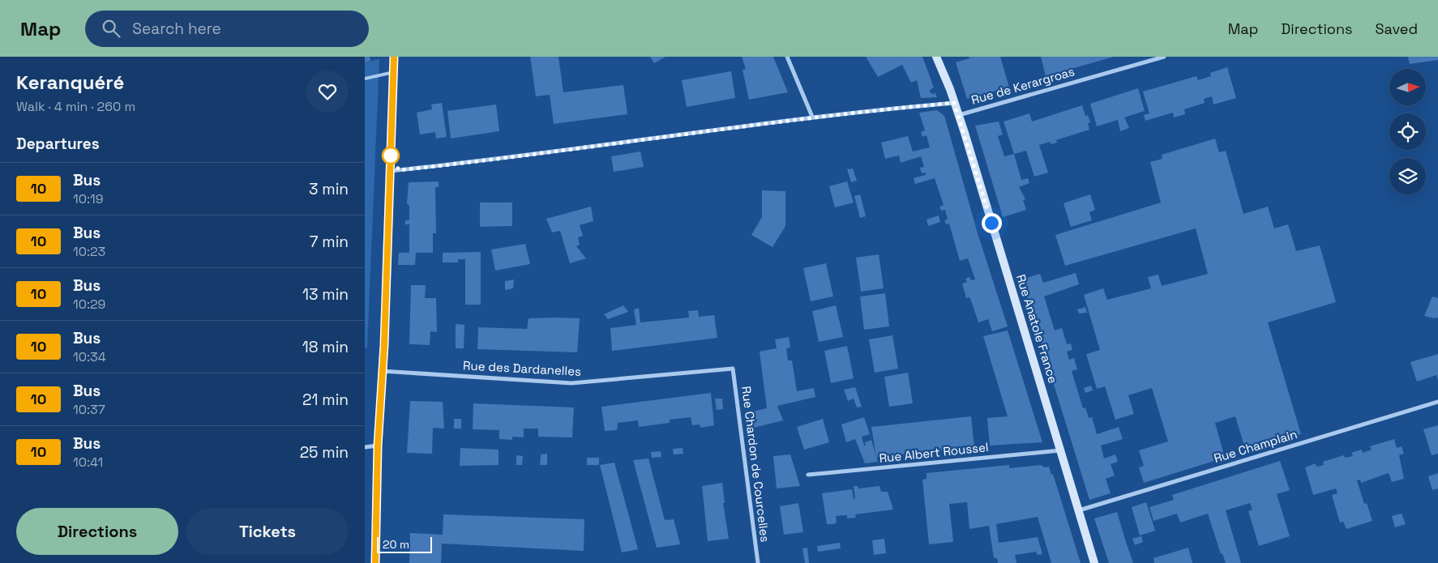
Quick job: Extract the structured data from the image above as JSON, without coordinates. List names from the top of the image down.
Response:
{
  "streets": {
    "main road": ["Rue Anatole France"],
    "street": [
      "Rue de Kerargroas",
      "Rue des Dardanelles",
      "Rue Champlain",
      "Rue Albert Roussel",
      "Rue Chardon de Courcelles"
    ]
  },
  "crossings": [
    ["Rue de Kerargroas", "Rue Anatole France"],
    ["Rue Anatole France", "Rue Champlain"],
    ["Rue Anatole France", "Rue Albert Roussel"],
    ["Rue des Dardanelles", "Rue Chardon de Courcelles"]
  ],
  "lines": ["bus line 10"],
  "scale_bar": "20 m",
  "north": "right",
  "page": {
    "header": "Map",
    "search": "Search here",
    "nav": ["Map", "Directions", "Saved"],
    "heading": [
      ["Keranquéré", "Walk · 4 min · 260 m"],
      "Departures"
    ],
    "list": [
      {
        "mark": "10",
        "name": "Bus",
        "note": "10:19",
        "value": "3 min"
      },
      {
        "mark": "10",
        "name": "Bus",
        "note": "10:23",
        "value": "7 min"
      },
      {
        "mark": "10",
        "name": "Bus",
        "note": "10:29",
        "value": "13 min"
      },
      {
        "mark": "10",
        "name": "Bus",
        "note": "10:34",
        "value": "18 min"
      },
      {
        "mark": "10",
        "name": "Bus",
        "note": "10:37",
        "value": "21 min"
      },
      {
        "mark": "10",
        "name": "Bus",
        "note": "10:41",
        "value": "25 min"
      }
    ],
    "buttons": ["Directions", "Tickets"],
    "scale": "20 m"
  }
}
